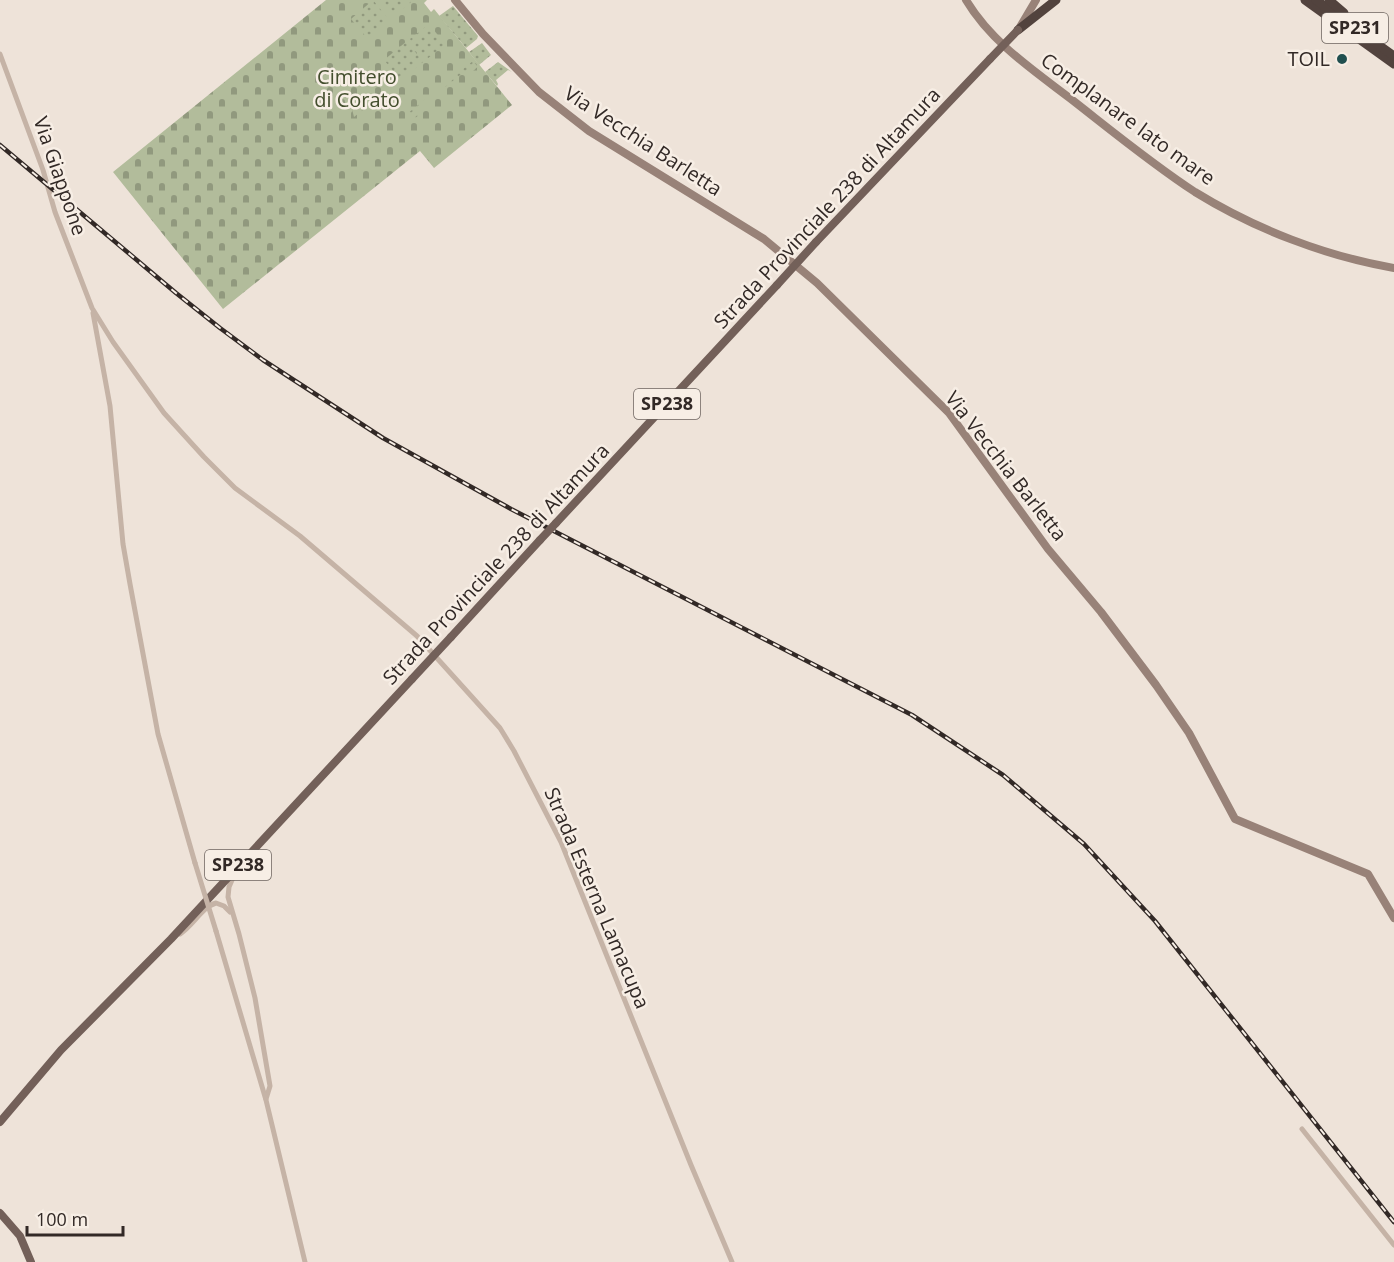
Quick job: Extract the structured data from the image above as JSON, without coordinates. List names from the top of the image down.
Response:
{
  "streets": {
    "highway": ["SP231", "SP238"],
    "main road": ["Strada Provinciale 238 di Altamura"],
    "street": [
      "Complanare lato mare",
      "Via Vecchia Barletta",
      "Via Giappone",
      "Strada Esterna Lamacupa"
    ]
  },
  "crossings": [
    ["Via Giappone", "Strada Esterna Lamacupa"],
    ["Strada Provinciale 238 di Altamura", "SP238"]
  ],
  "parks": ["Cimitero di Corato"],
  "places": ["TOIL"],
  "scale_bar": "100 m"
}
